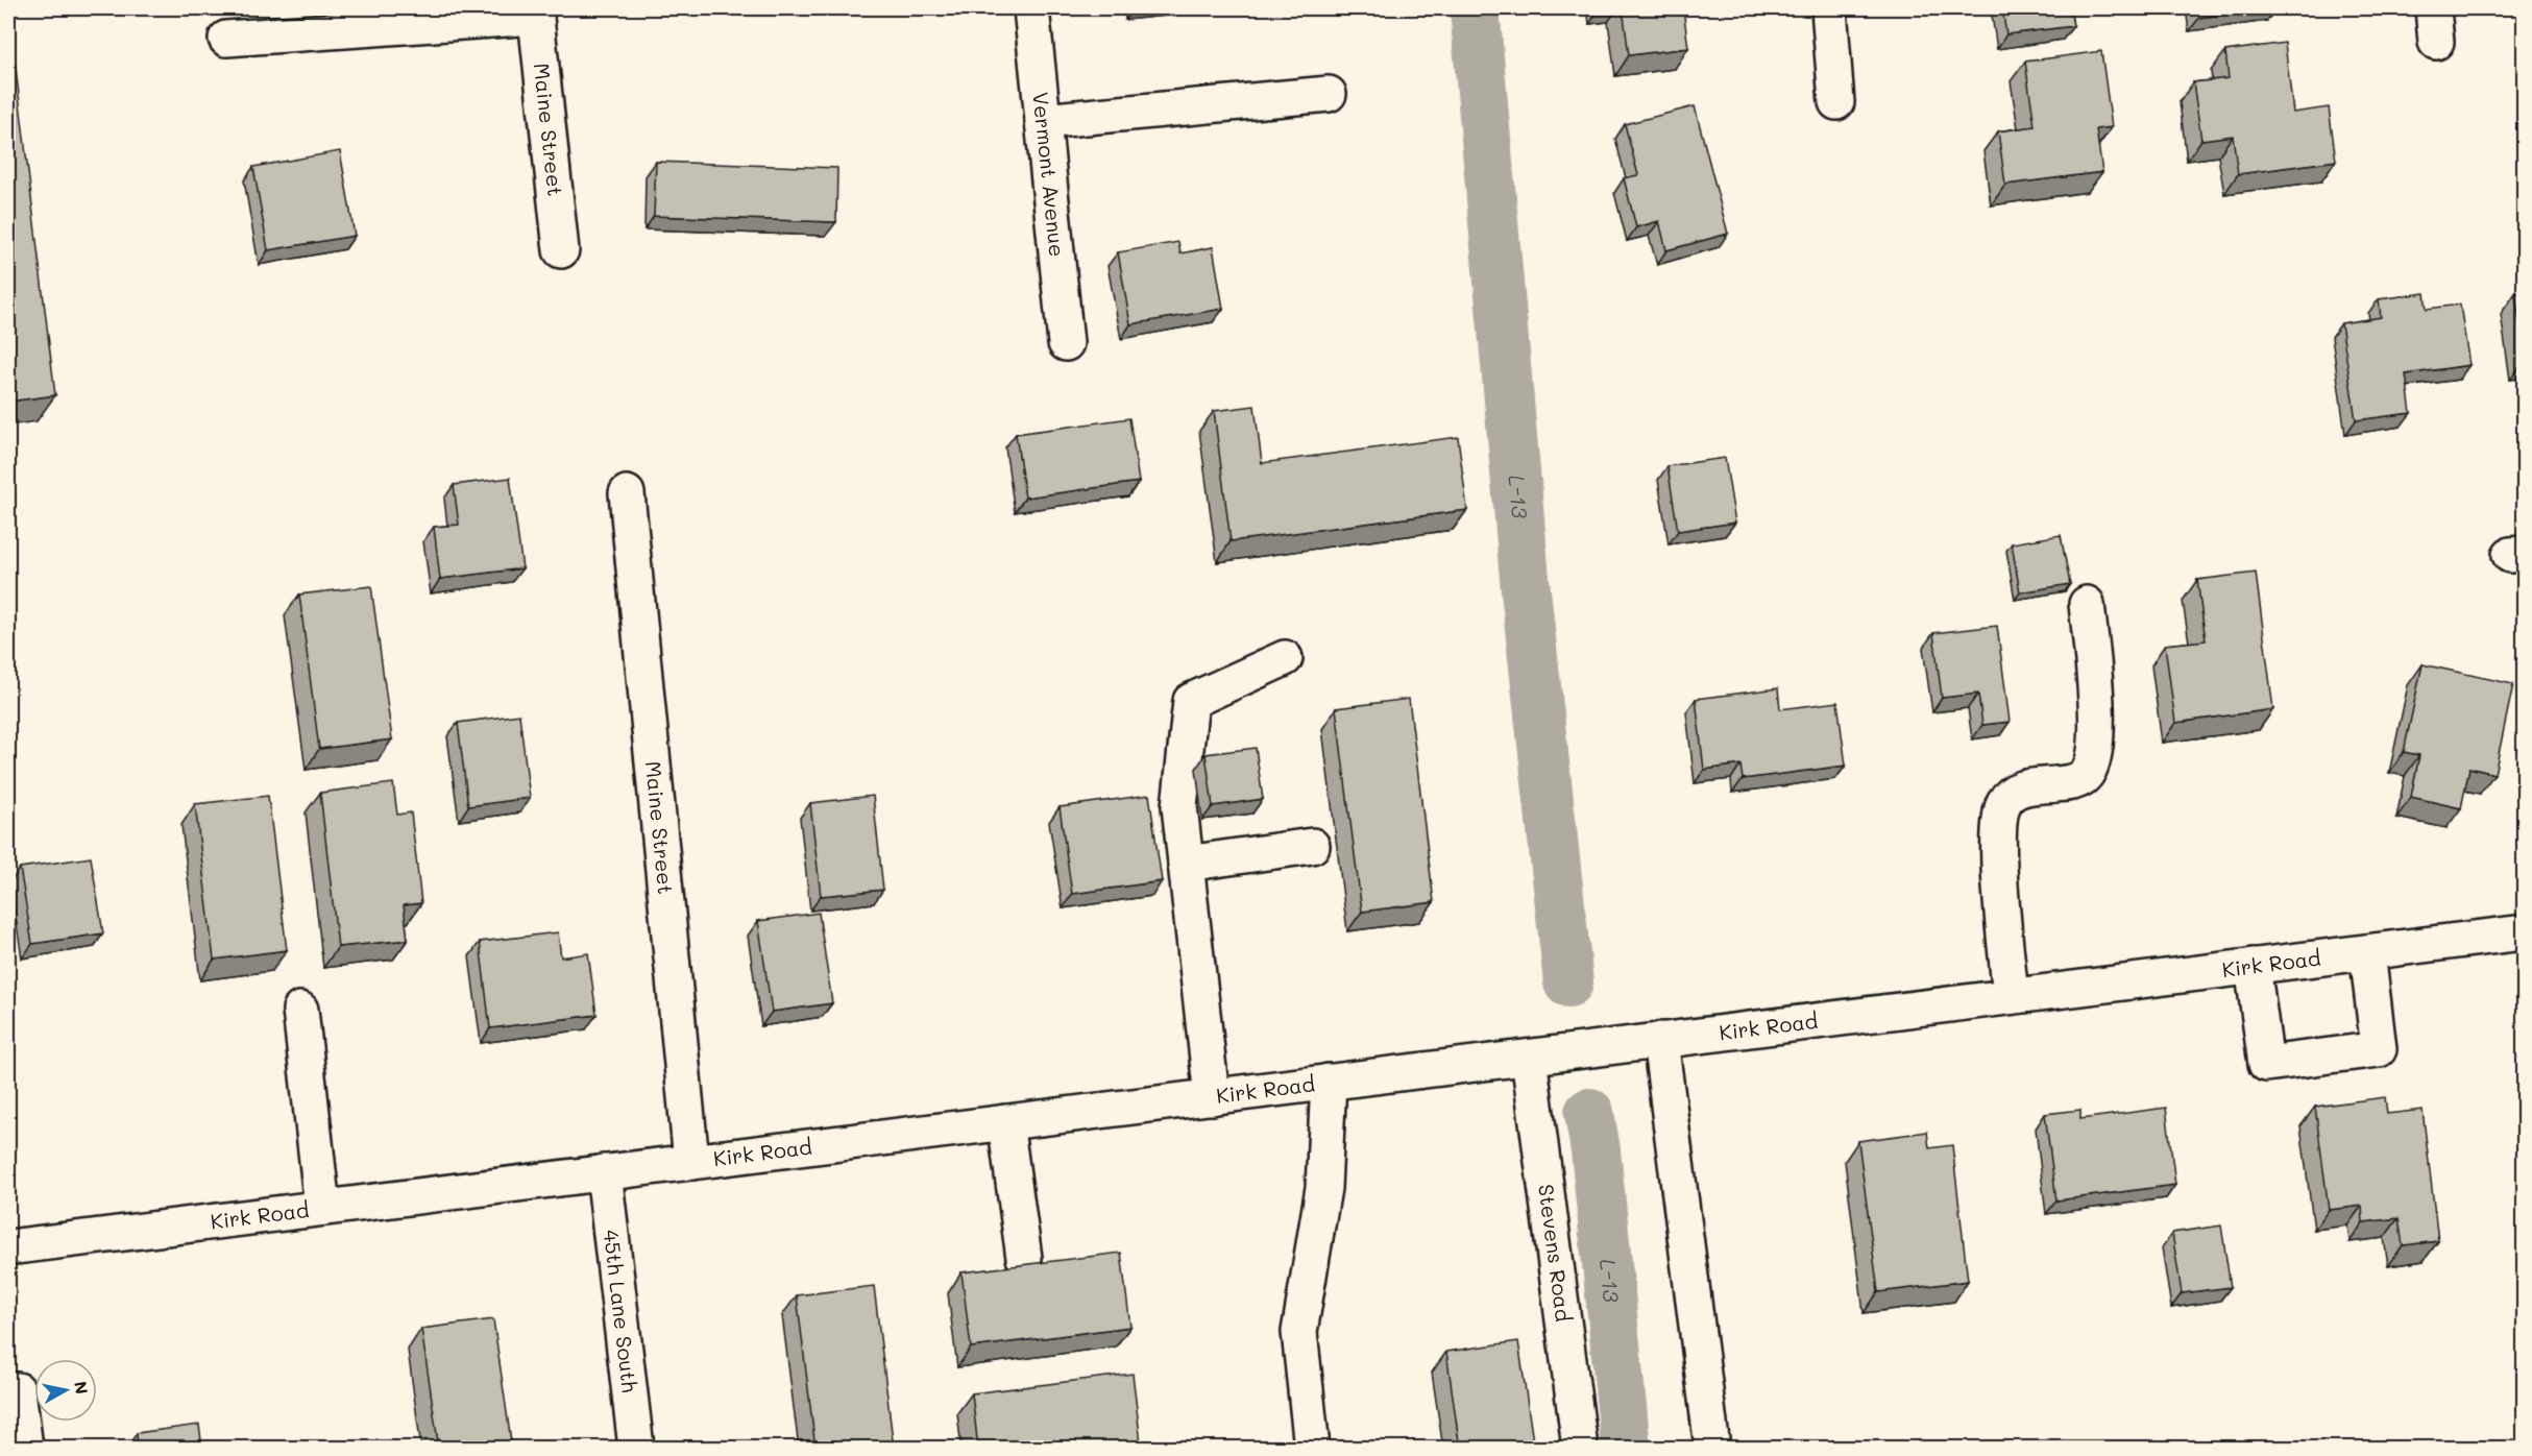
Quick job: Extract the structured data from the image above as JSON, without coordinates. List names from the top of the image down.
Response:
{
  "streets": {
    "street": [
      "Maine Street",
      "Vermont Avenue",
      "Kirk Road",
      "Stevens Road",
      "45th Lane South"
    ]
  },
  "crossings": [
    ["Maine Street", "Kirk Road"],
    ["Kirk Road", "Stevens Road"],
    ["Kirk Road", "45th Lane South"]
  ],
  "water": ["L-13"],
  "north": "right"
}
